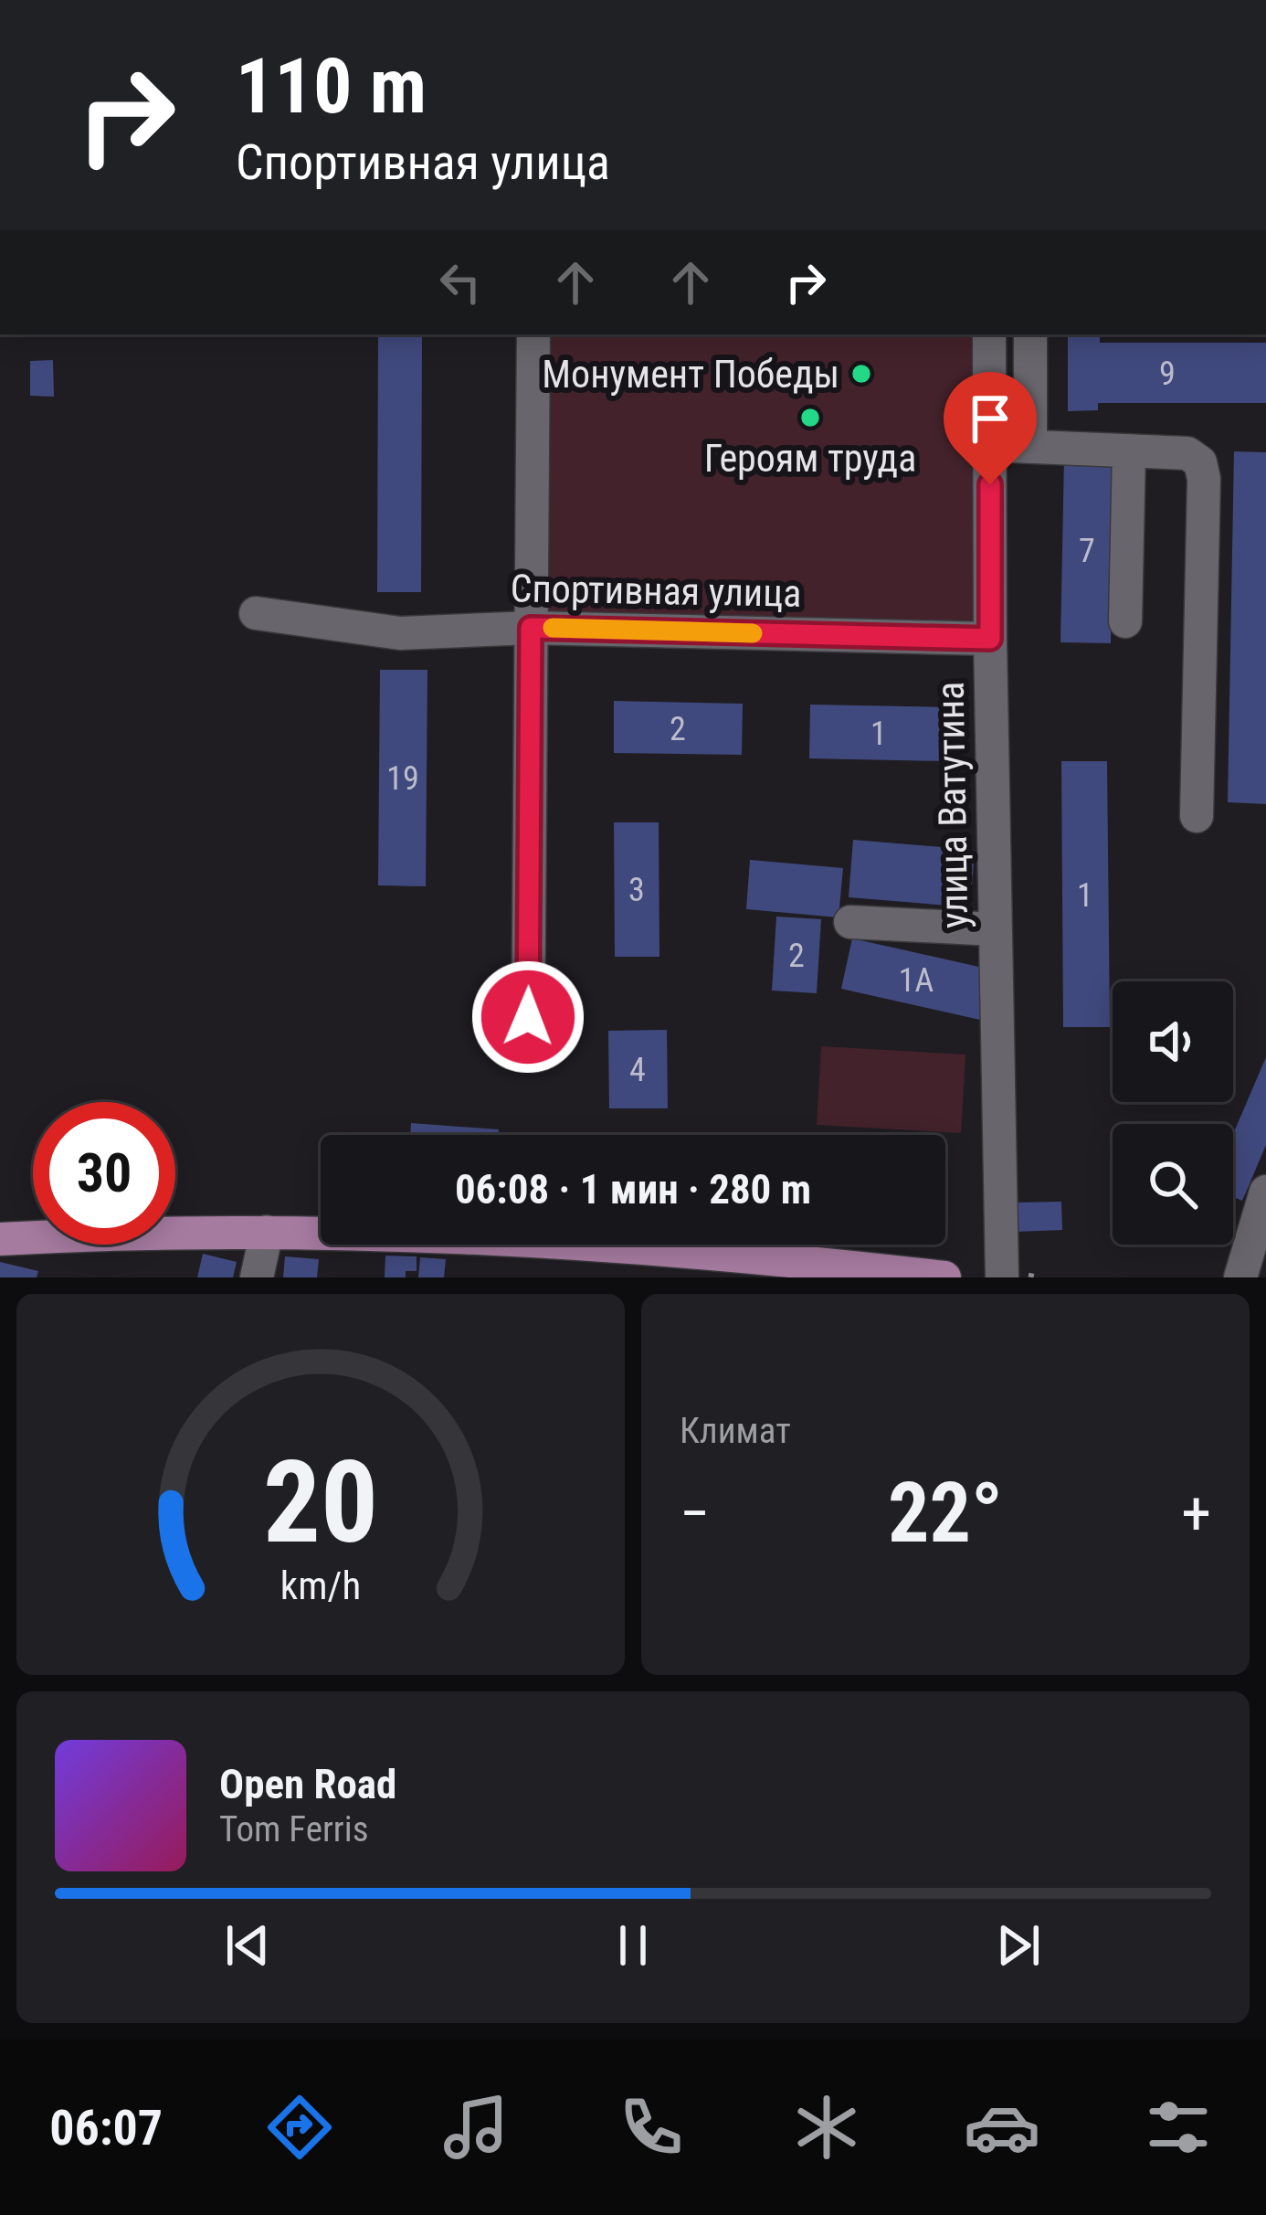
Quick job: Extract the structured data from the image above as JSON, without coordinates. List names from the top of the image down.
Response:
{
  "streets": {
    "street": ["Спортивная улица", "улица Ватутина"]
  },
  "crossings": [
    ["Спортивная улица", "улица Ватутина"]
  ],
  "places": ["Монумент Победы", "Героям труда"],
  "house_numbers": [
    "9",
    "7",
    "2",
    "1",
    "19",
    "3",
    "1",
    "2",
    "1А",
    "4"
  ],
  "page": {
    "turn": ["110 m", "Спортивная улица"],
    "limit": "30",
    "trip": "06:08 · 1 мин · 280 m",
    "tile": "Климат",
    "heat": ["−", "22°", "+"],
    "song": ["Open Road", "Tom Ferris"],
    "tabs": "06:07",
    "gauge": ["20", "km/h"]
  }
}
